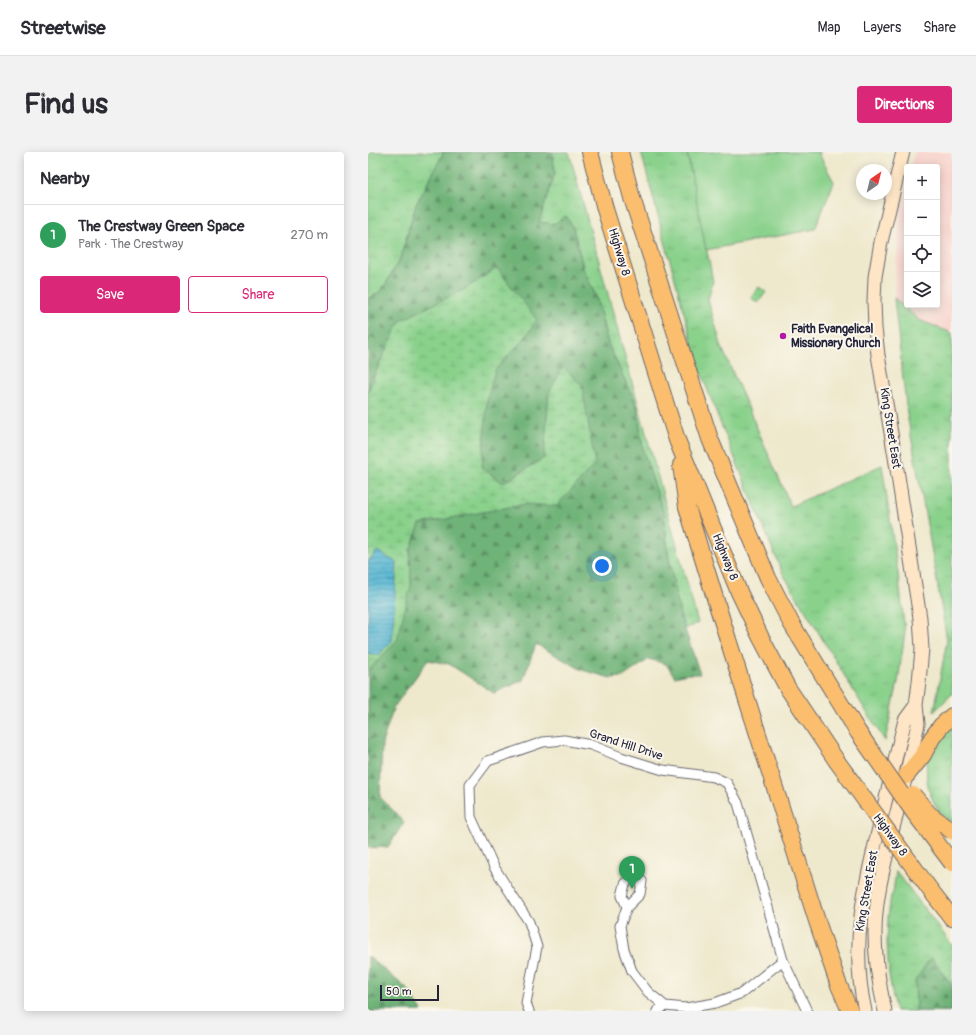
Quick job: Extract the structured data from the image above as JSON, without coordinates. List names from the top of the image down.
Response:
{
  "streets": {
    "highway": ["Highway 8"],
    "main road": ["King Street East"],
    "street": ["Grand Hill Drive"]
  },
  "places": ["Faith Evangelical Missionary Church"],
  "scale_bar": "50 m",
  "north": "top right",
  "page": {
    "header": "Streetwise",
    "nav": ["Map", "Layers", "Share"],
    "buttons": [
      "Directions",
      ["Save", "Share"]
    ],
    "title": "Find us",
    "heading": "Nearby",
    "map_buttons": ["+", "−"],
    "list": [
      {
        "mark": "1",
        "name": "The Crestway Green Space",
        "note": "Park · The Crestway",
        "value": "270 m"
      }
    ],
    "pins": "1",
    "scale": "50 m"
  }
}
